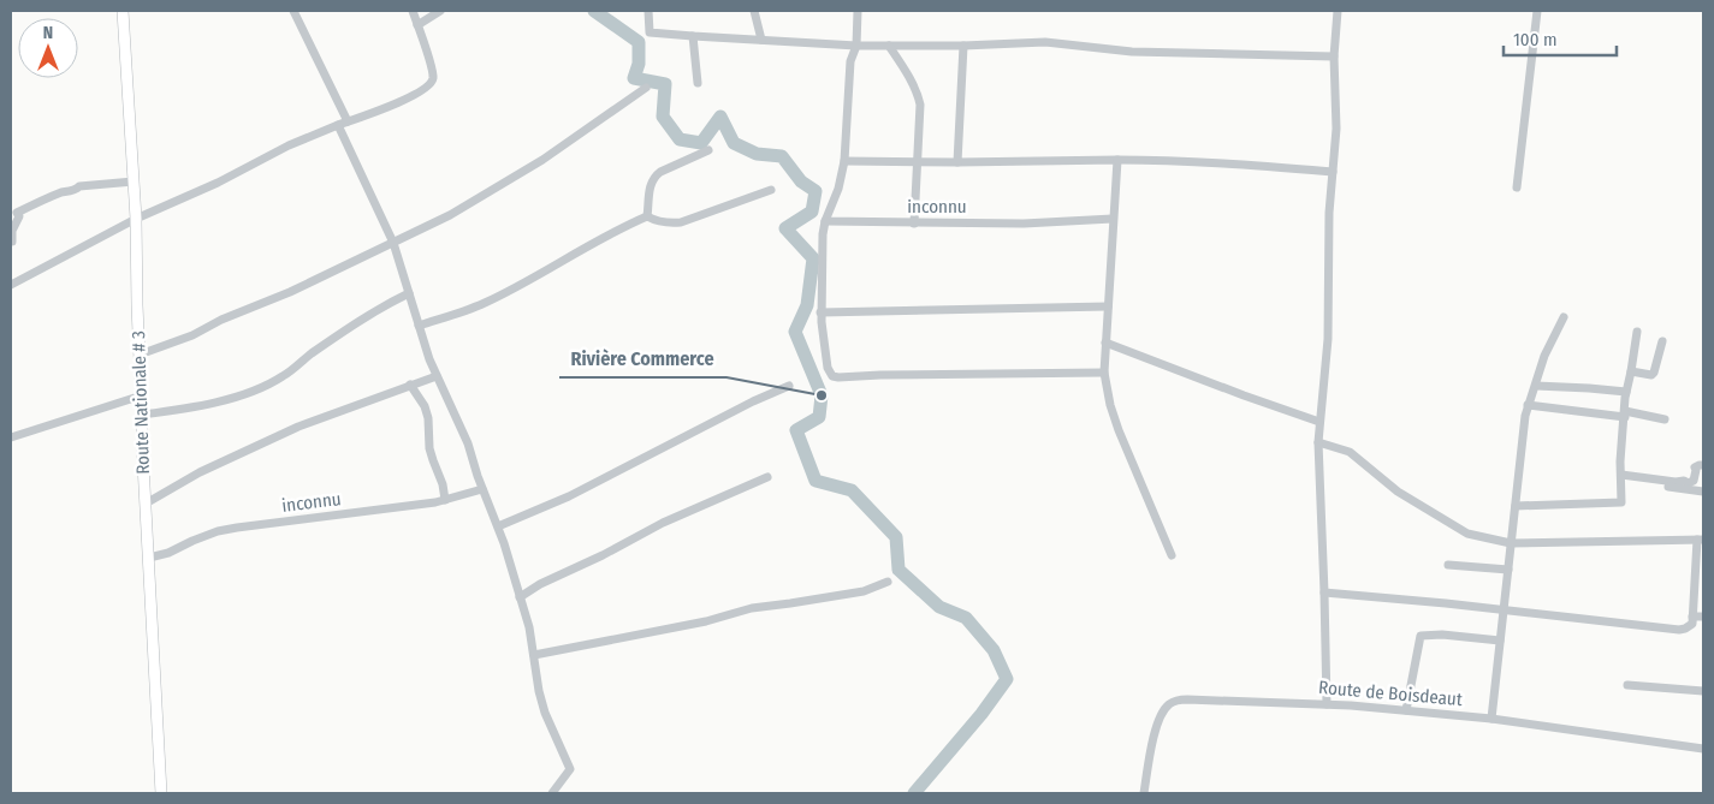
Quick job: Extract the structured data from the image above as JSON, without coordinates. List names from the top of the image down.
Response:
{
  "streets": {
    "main road": ["Route Nationale # 3"],
    "street": ["inconnu", "Route de Boisdeaut"]
  },
  "crossings": [
    ["inconnu", "Route Nationale # 3"]
  ],
  "places": ["Rivière Commerce"],
  "scale_bar": "100 m",
  "north": "top"
}
